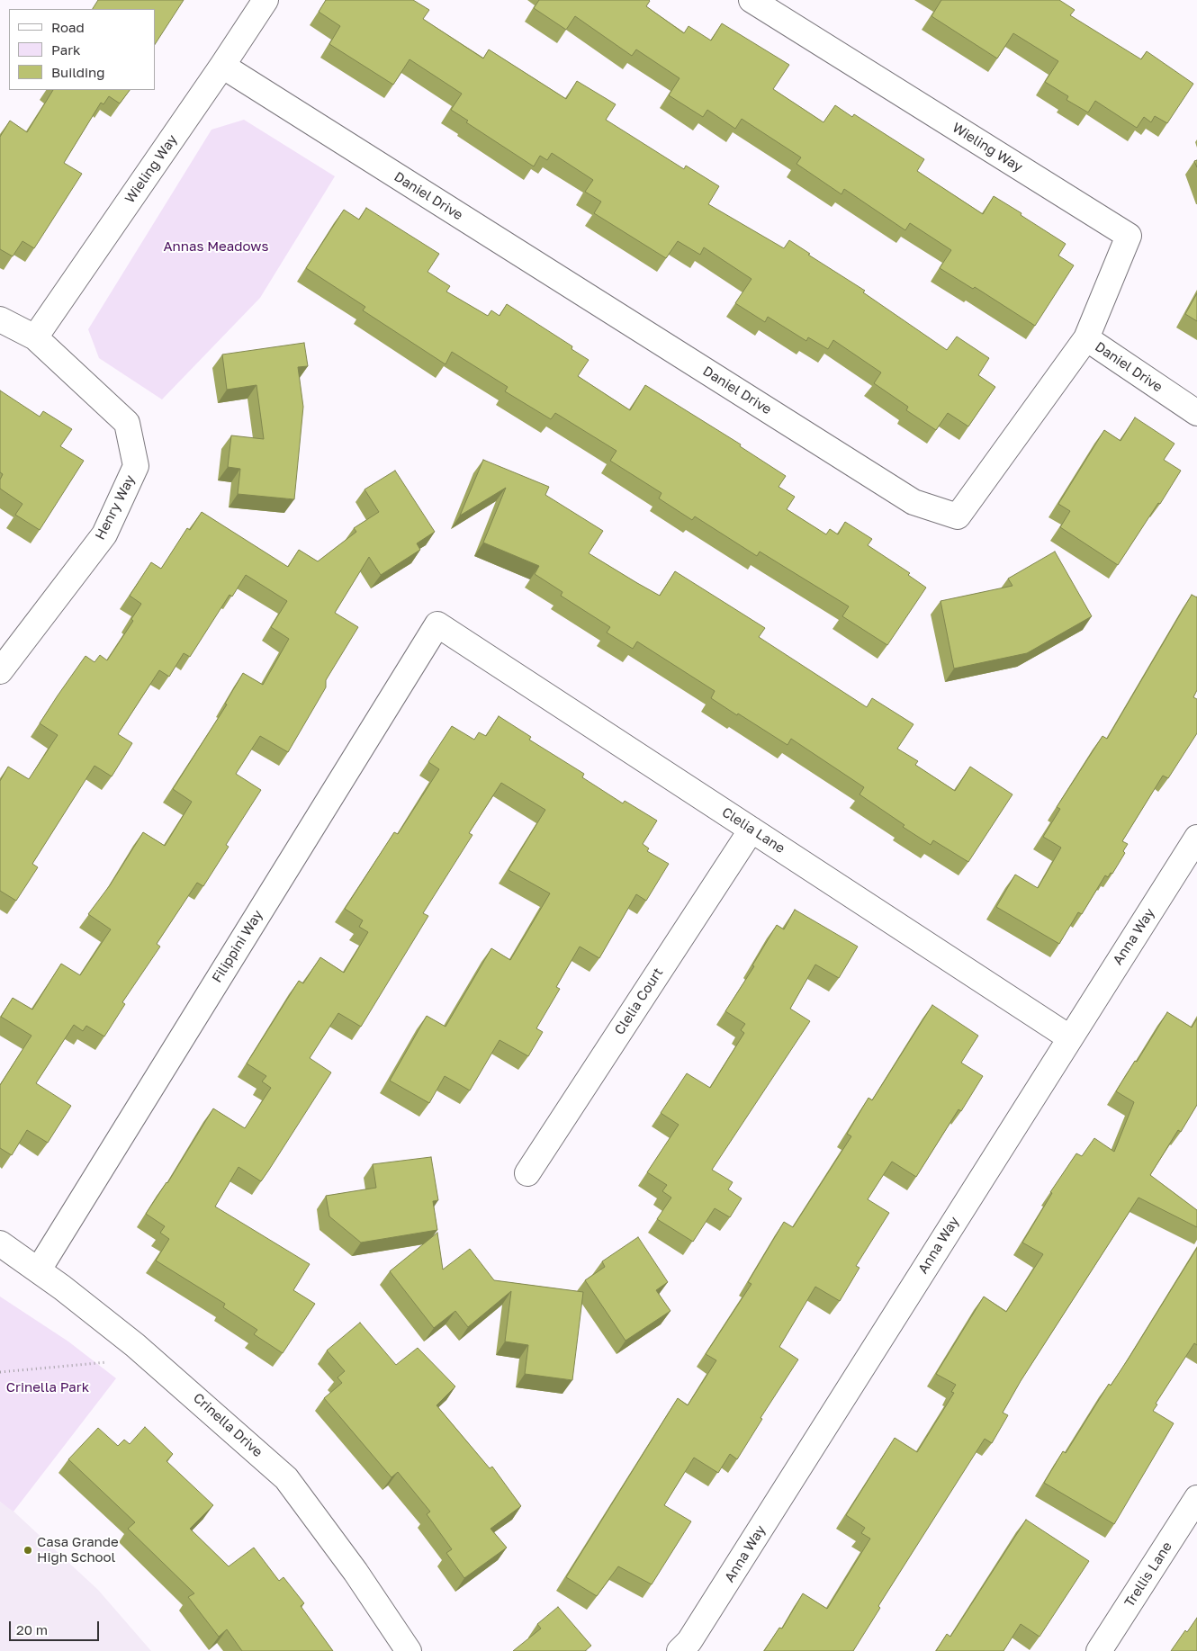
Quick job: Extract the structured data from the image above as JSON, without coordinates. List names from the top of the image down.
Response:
{
  "streets": {
    "street": [
      "Wieling Way",
      "Daniel Drive",
      "Henry Way",
      "Clelia Lane",
      "Anna Way",
      "Filippini Way",
      "Clelia Court",
      "Crinella Drive",
      "Trellis Lane"
    ]
  },
  "crossings": [
    ["Wieling Way", "Daniel Drive"],
    ["Wieling Way", "Henry Way"],
    ["Clelia Lane", "Anna Way"],
    ["Clelia Lane", "Filippini Way"],
    ["Clelia Lane", "Clelia Court"],
    ["Filippini Way", "Crinella Drive"]
  ],
  "parks": ["Annas Meadows", "Crinella Park"],
  "places": ["Casa Grande High School"],
  "legend": ["Road", "Park", "Building"],
  "scale_bar": "20 m"
}
